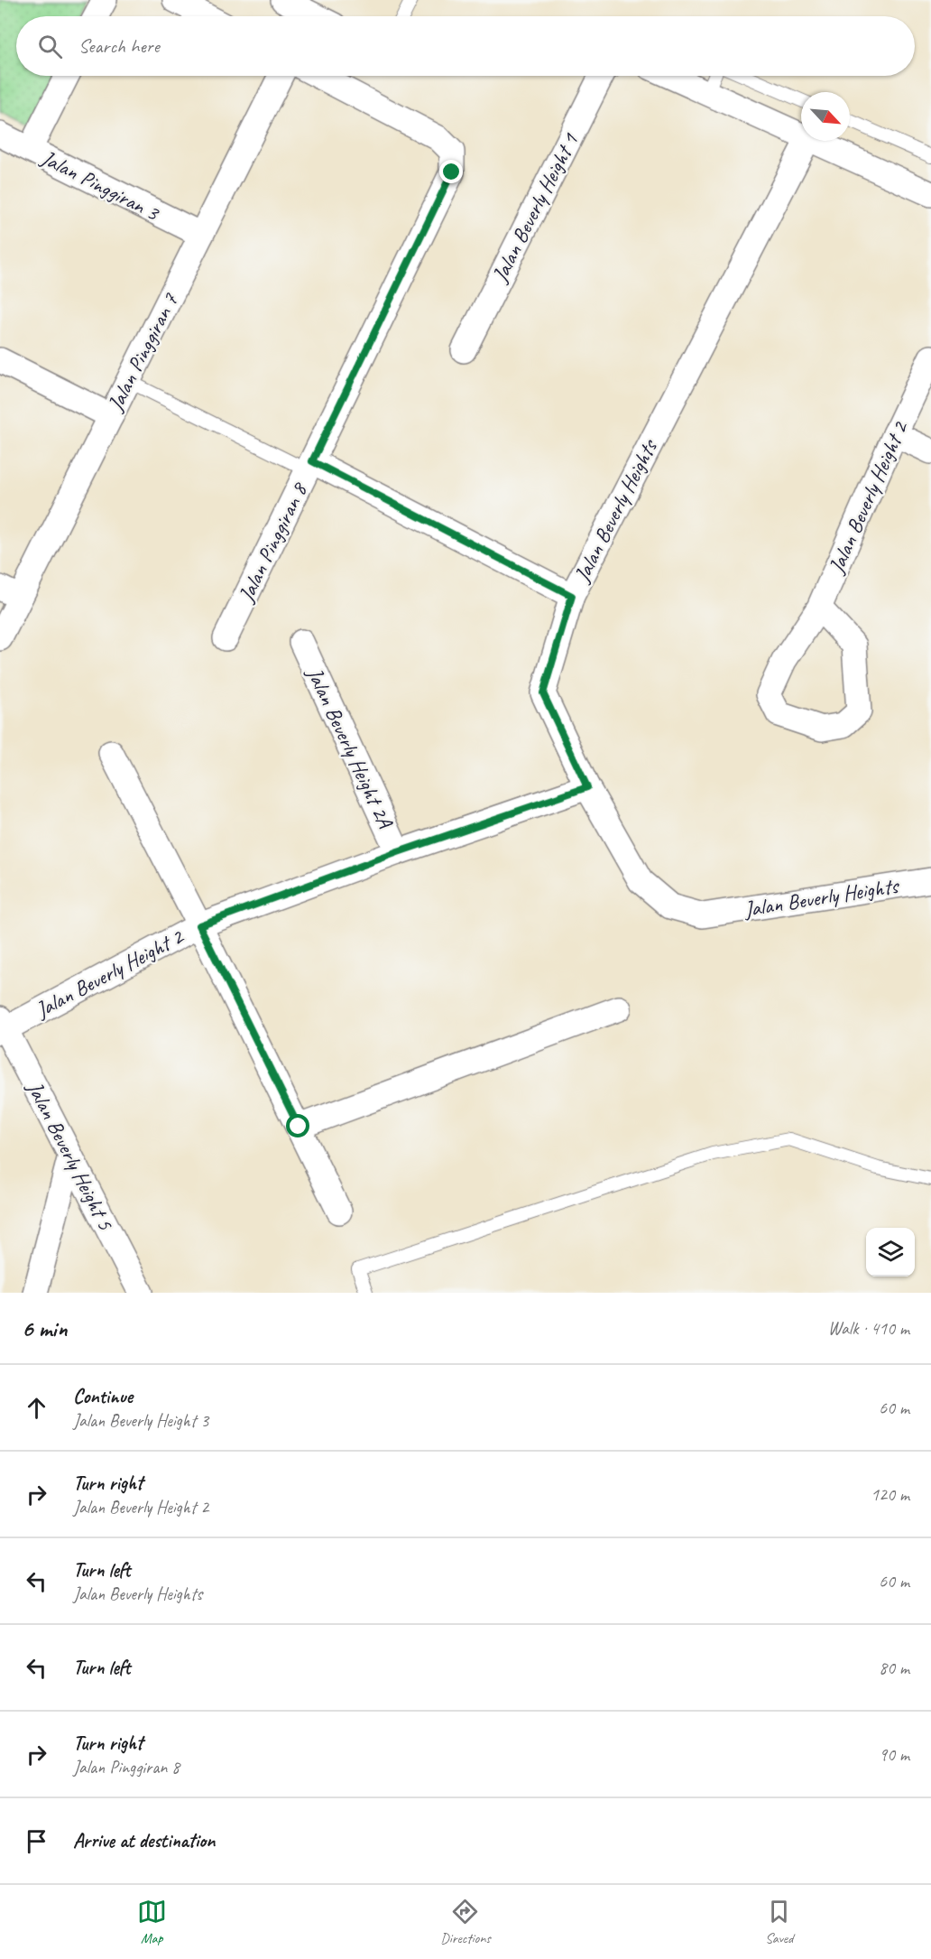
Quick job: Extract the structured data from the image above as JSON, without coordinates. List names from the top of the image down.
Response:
{
  "streets": {
    "street": [
      "Jalan Pinggiran 3",
      "Jalan Beverly Height 1",
      "Jalan Pinggiran 7",
      "Jalan Beverly Height 2",
      "Jalan Beverly Heights",
      "Jalan Pinggiran 8",
      "Jalan Beverly Height 2A",
      "Jalan Beverly Height 5"
    ]
  },
  "crossings": [
    ["Jalan Pinggiran 3", "Jalan Pinggiran 7"],
    ["Jalan Beverly Height 2", "Jalan Beverly Heights"],
    ["Jalan Beverly Height 2", "Jalan Beverly Height 2A"],
    ["Jalan Beverly Height 2", "Jalan Beverly Height 5"]
  ],
  "north": "bottom right",
  "page": {
    "search": "Search here",
    "heading": ["6 min", "Walk · 410 m"],
    "list": [
      ["Continue", "Jalan Beverly Height 3", "60 m"],
      ["Turn right", "Jalan Beverly Height 2", "120 m"],
      ["Turn left", "Jalan Beverly Heights", "60 m"],
      ["Turn left", "80 m"],
      ["Turn right", "Jalan Pinggiran 8", "90 m"],
      "Arrive at destination"
    ],
    "nav": ["Map", "Directions", "Saved"]
  }
}
